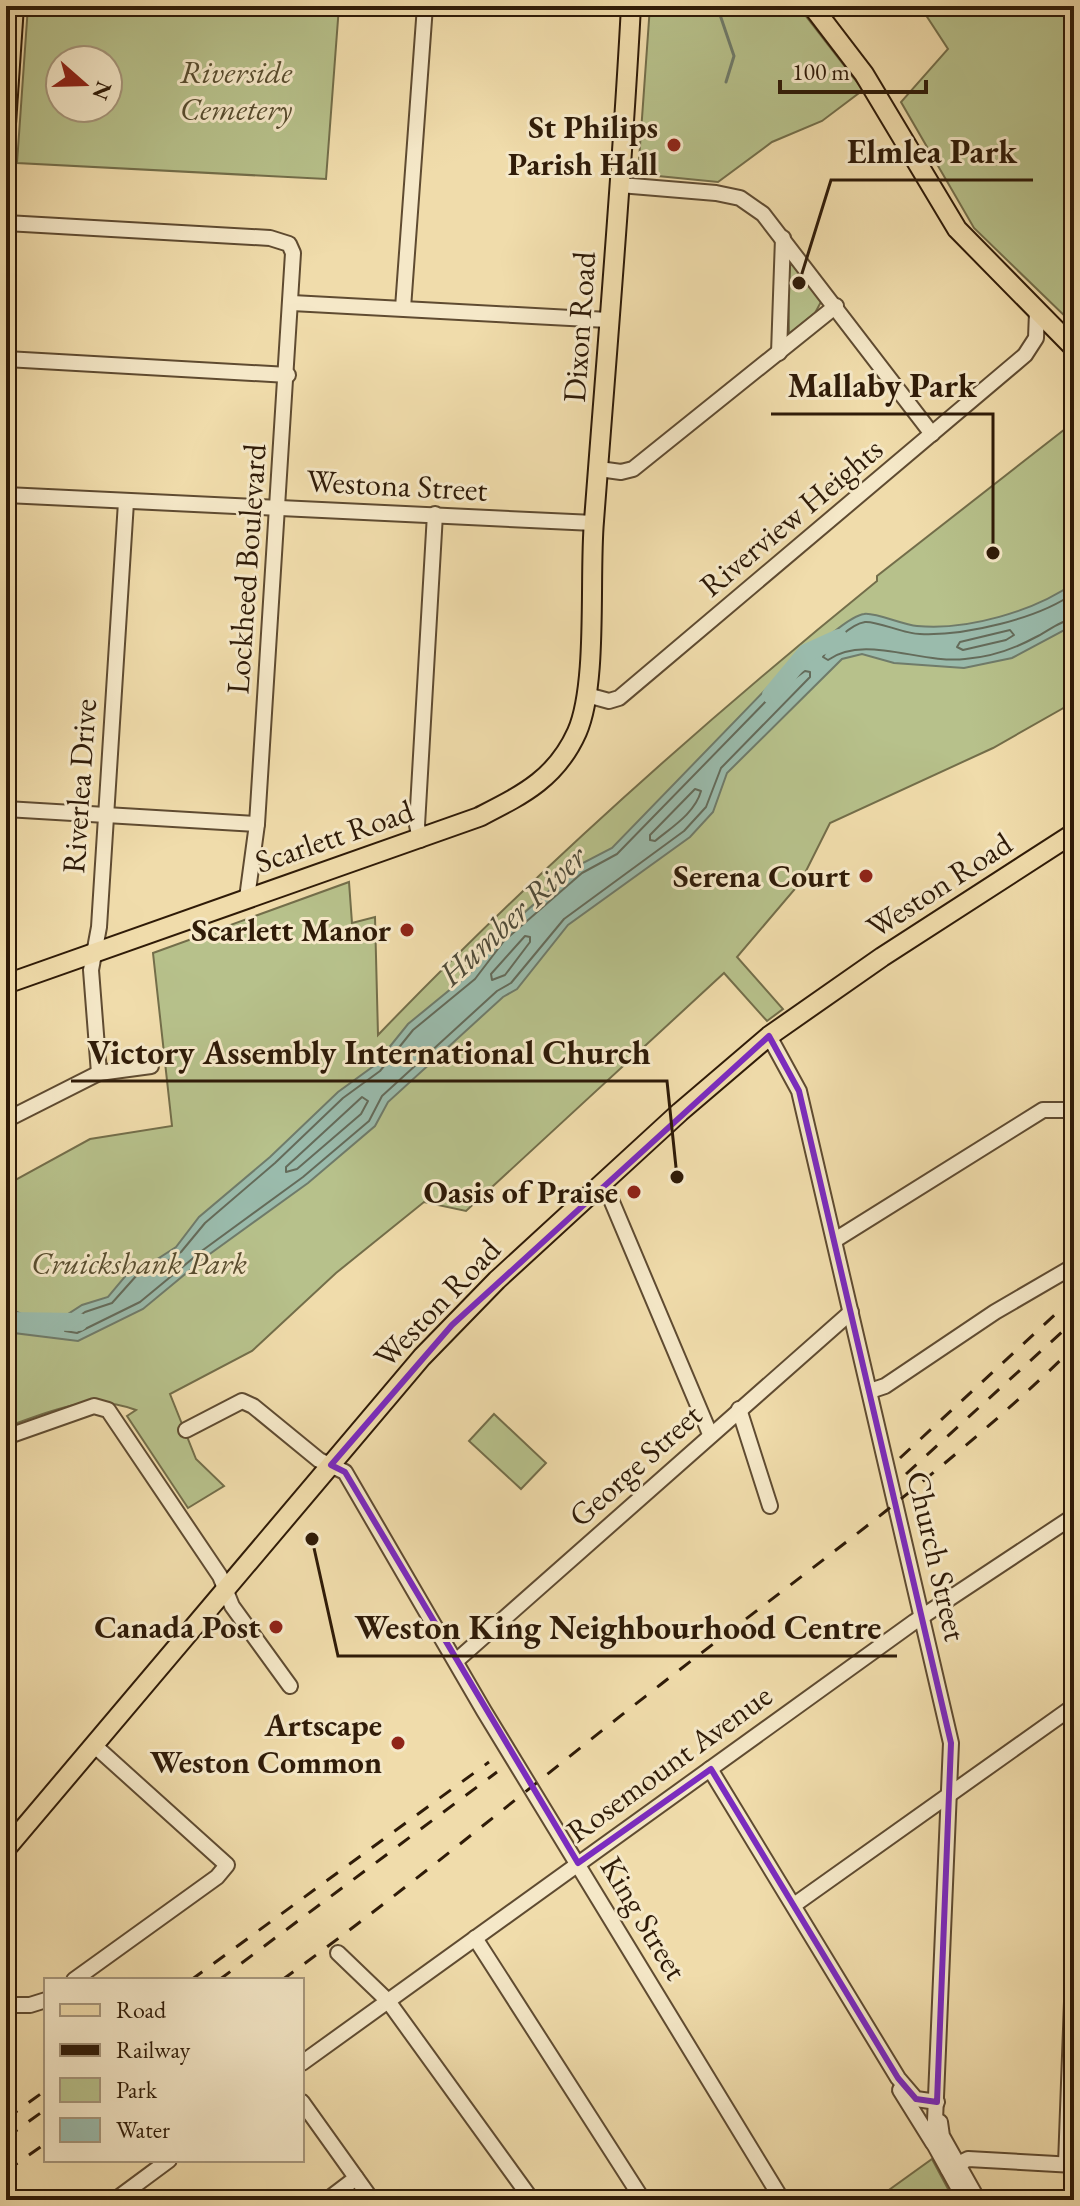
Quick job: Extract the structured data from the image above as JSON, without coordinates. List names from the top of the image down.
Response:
{
  "streets": {
    "main road": ["Dixon Road", "Scarlett Road", "Weston Road"],
    "street": [
      "Westona Street",
      "Riverview Heights",
      "Lockheed Boulevard",
      "Riverlea Drive",
      "George Street",
      "Church Street",
      "Rosemount Avenue",
      "King Street"
    ]
  },
  "crossings": [
    ["Dixon Road", "Westona Street"],
    ["Dixon Road", "Scarlett Road"],
    ["Westona Street", "Lockheed Boulevard"],
    ["Westona Street", "Riverlea Drive"],
    ["Riverview Heights", "Scarlett Road"],
    ["Lockheed Boulevard", "Scarlett Road"],
    ["Riverlea Drive", "Scarlett Road"],
    ["Weston Road", "Church Street"],
    ["Weston Road", "King Street"],
    ["George Street", "Church Street"],
    ["George Street", "King Street"],
    ["Church Street", "Rosemount Avenue"],
    ["Rosemount Avenue", "King Street"]
  ],
  "water": ["Humber River"],
  "parks": ["Riverside Cemetery", "Cruickshank Park"],
  "places": [
    "St Philips Parish Hall",
    "Elmlea Park",
    "Mallaby Park",
    "Serena Court",
    "Scarlett Manor",
    "Victory Assembly International Church",
    "Oasis of Praise",
    "Weston King Neighbourhood Centre",
    "Canada Post",
    "Artscape Weston Common"
  ],
  "legend": [
    "Road",
    "Railway",
    "Park",
    "Water"
  ],
  "scale_bar": "100 m",
  "north": "right"
}
